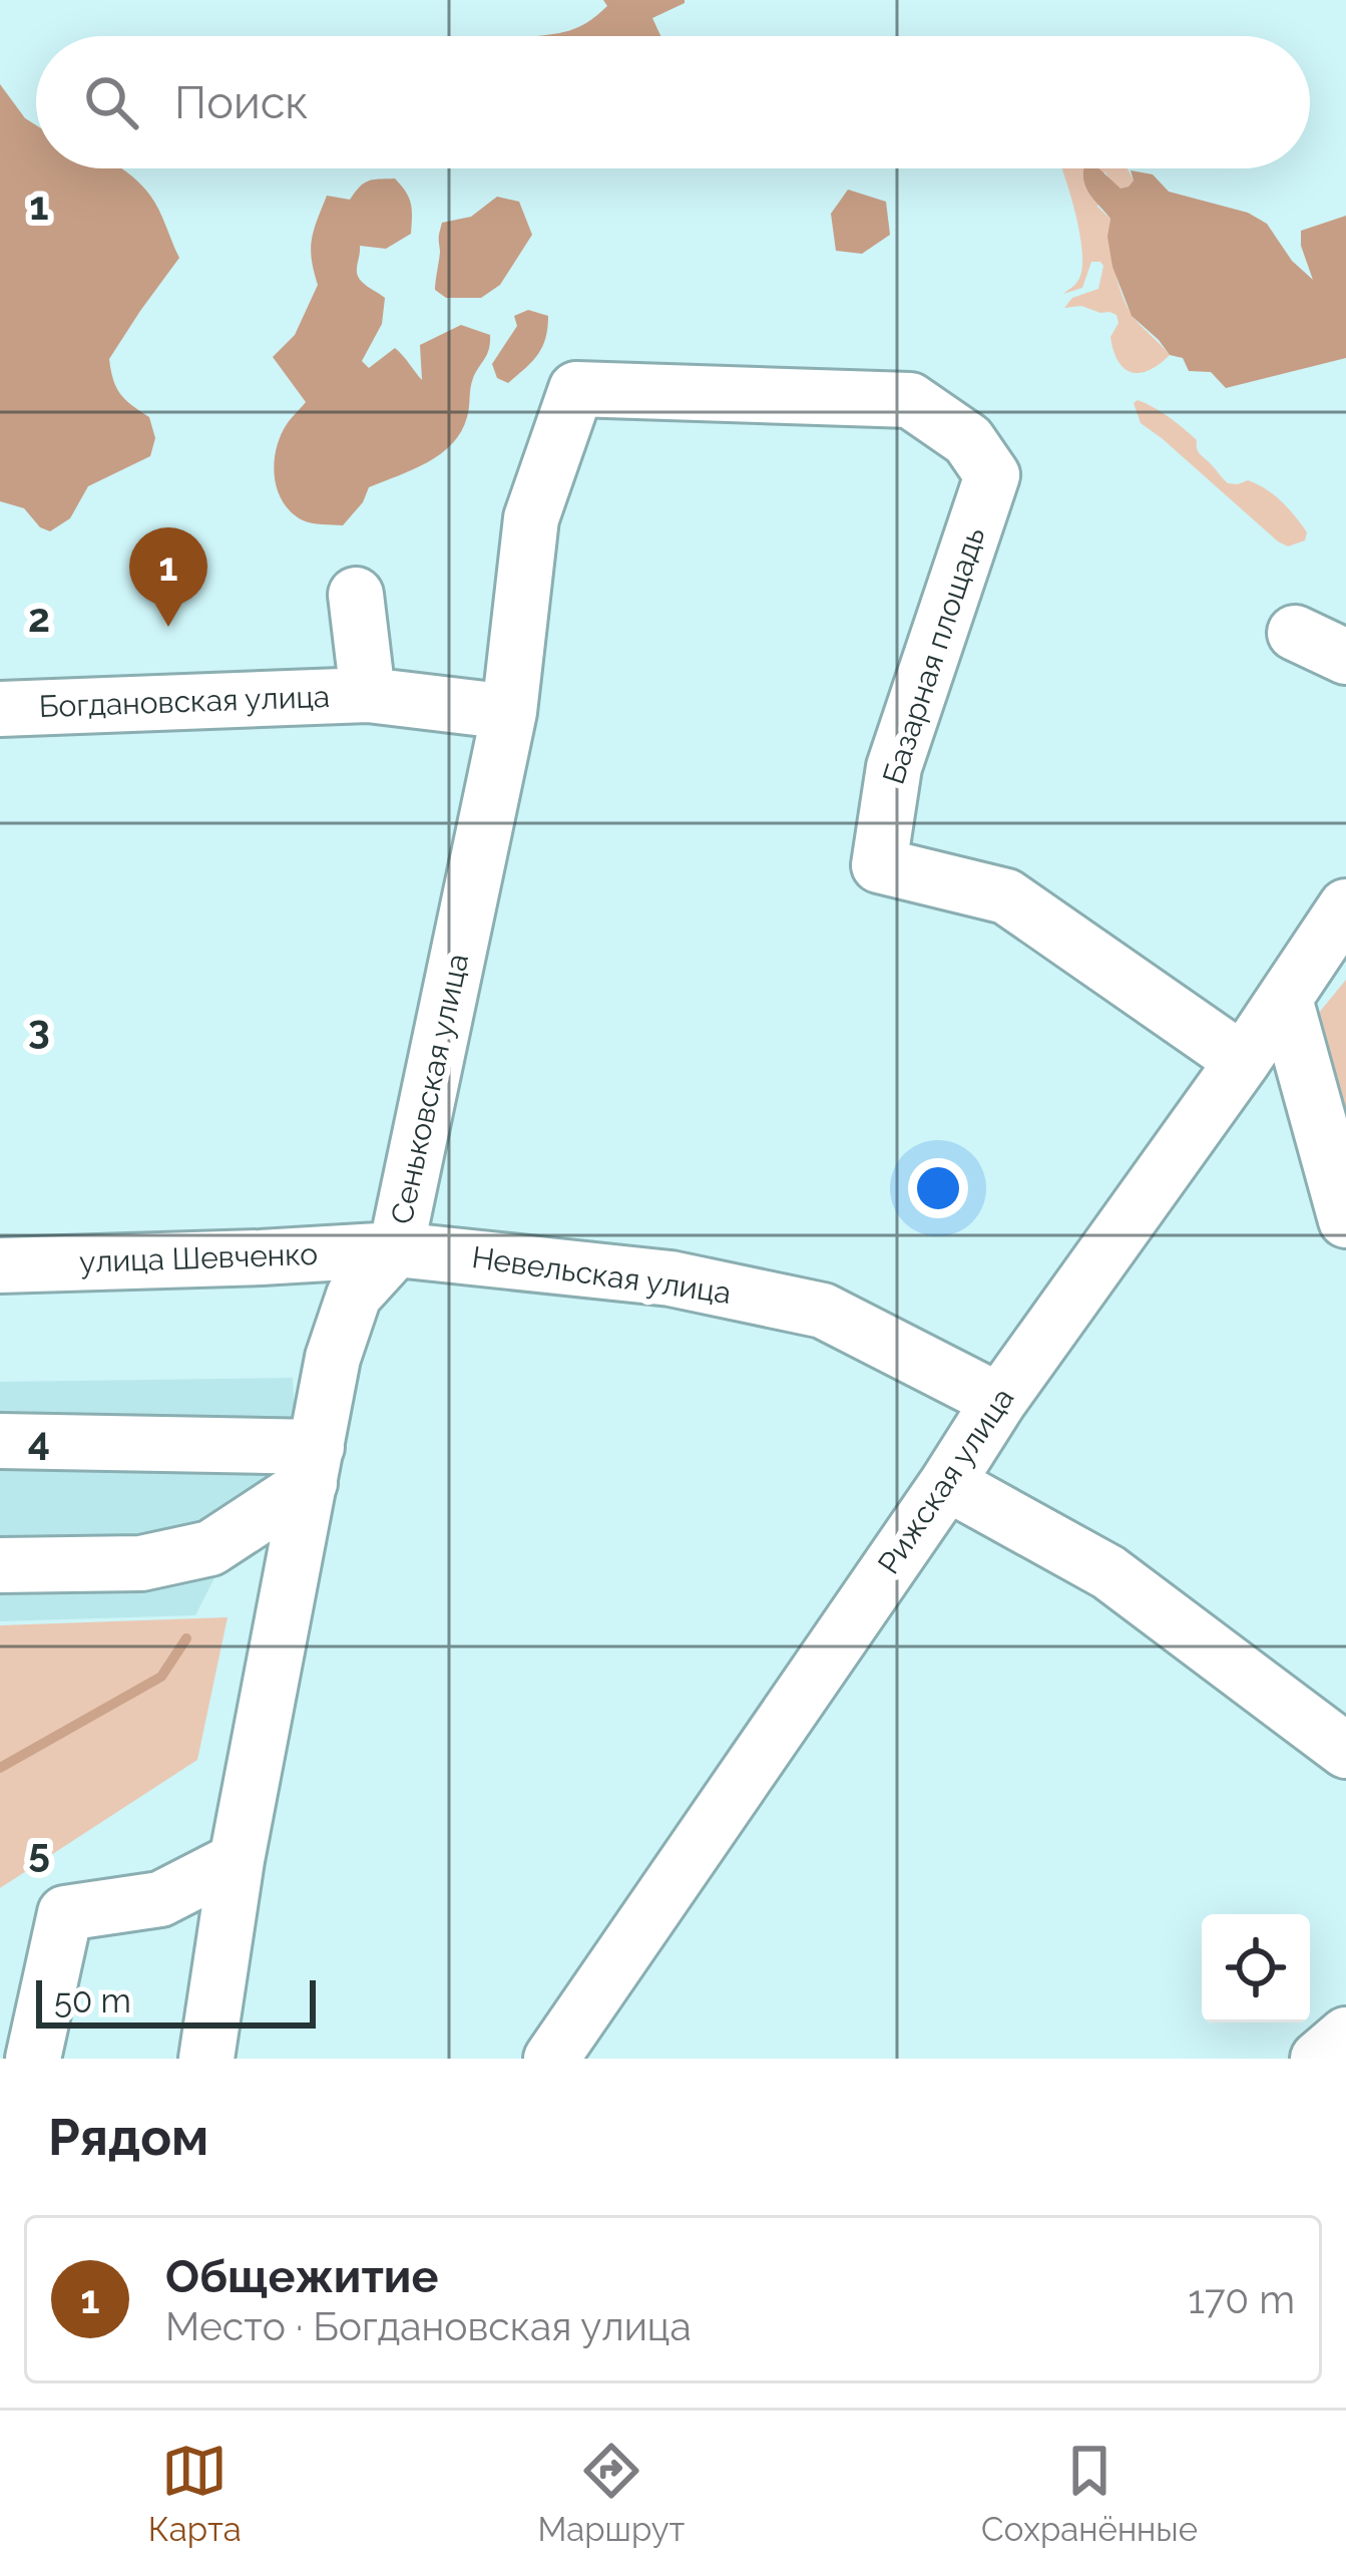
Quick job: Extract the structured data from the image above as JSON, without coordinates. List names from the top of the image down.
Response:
{
  "streets": {
    "street": [
      "Базарная площадь",
      "Богдановская улица",
      "Сеньковская улица",
      "улица Шевченко",
      "Невельская улица",
      "Рижская улица"
    ]
  },
  "crossings": [
    ["Базарная площадь", "Сеньковская улица"],
    ["Базарная площадь", "Рижская улица"],
    ["Богдановская улица", "Сеньковская улица"],
    ["Сеньковская улица", "улица Шевченко"],
    ["Сеньковская улица", "Невельская улица"],
    ["улица Шевченко", "Невельская улица"],
    ["Невельская улица", "Рижская улица"]
  ],
  "scale_bar": "50 m",
  "page": {
    "search": "Поиск",
    "pins": "1",
    "scale": "50 m",
    "heading": "Рядом",
    "list": [
      {
        "mark": "1",
        "name": "Общежитие",
        "note": "Место · Богдановская улица",
        "value": "170 m"
      }
    ],
    "nav": ["Карта", "Маршрут", "Сохранённые"]
  },
  "grid": {
    "rows": [
      "1",
      "2",
      "3",
      "4",
      "5"
    ]
  }
}
